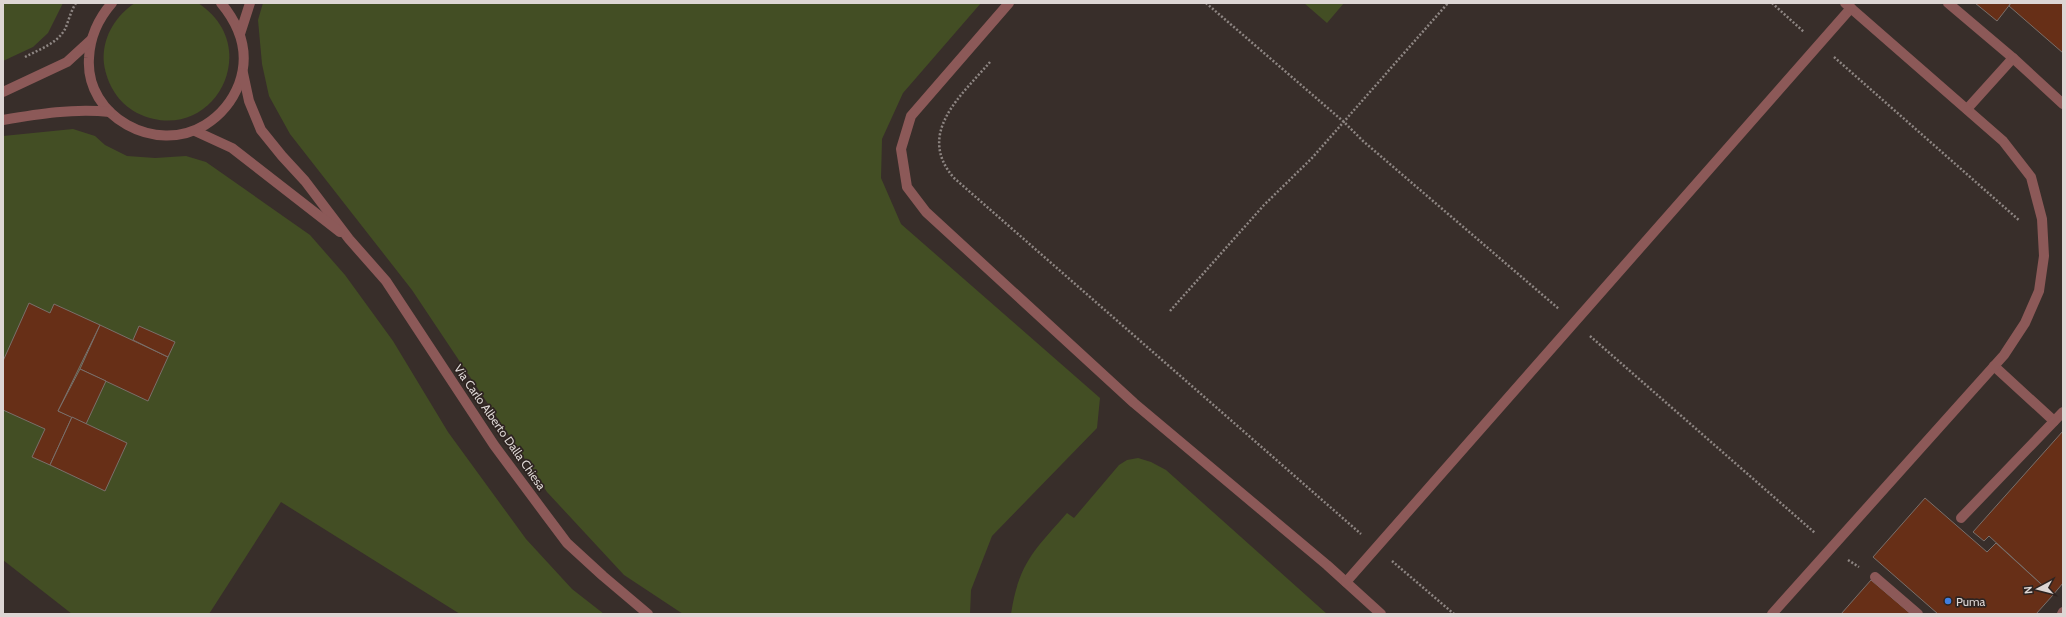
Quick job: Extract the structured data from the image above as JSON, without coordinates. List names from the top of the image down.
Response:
{
  "streets": {
    "street": ["Via Carlo Alberto Dalla Chiesa"]
  },
  "places": ["Puma"],
  "north": "left"
}
